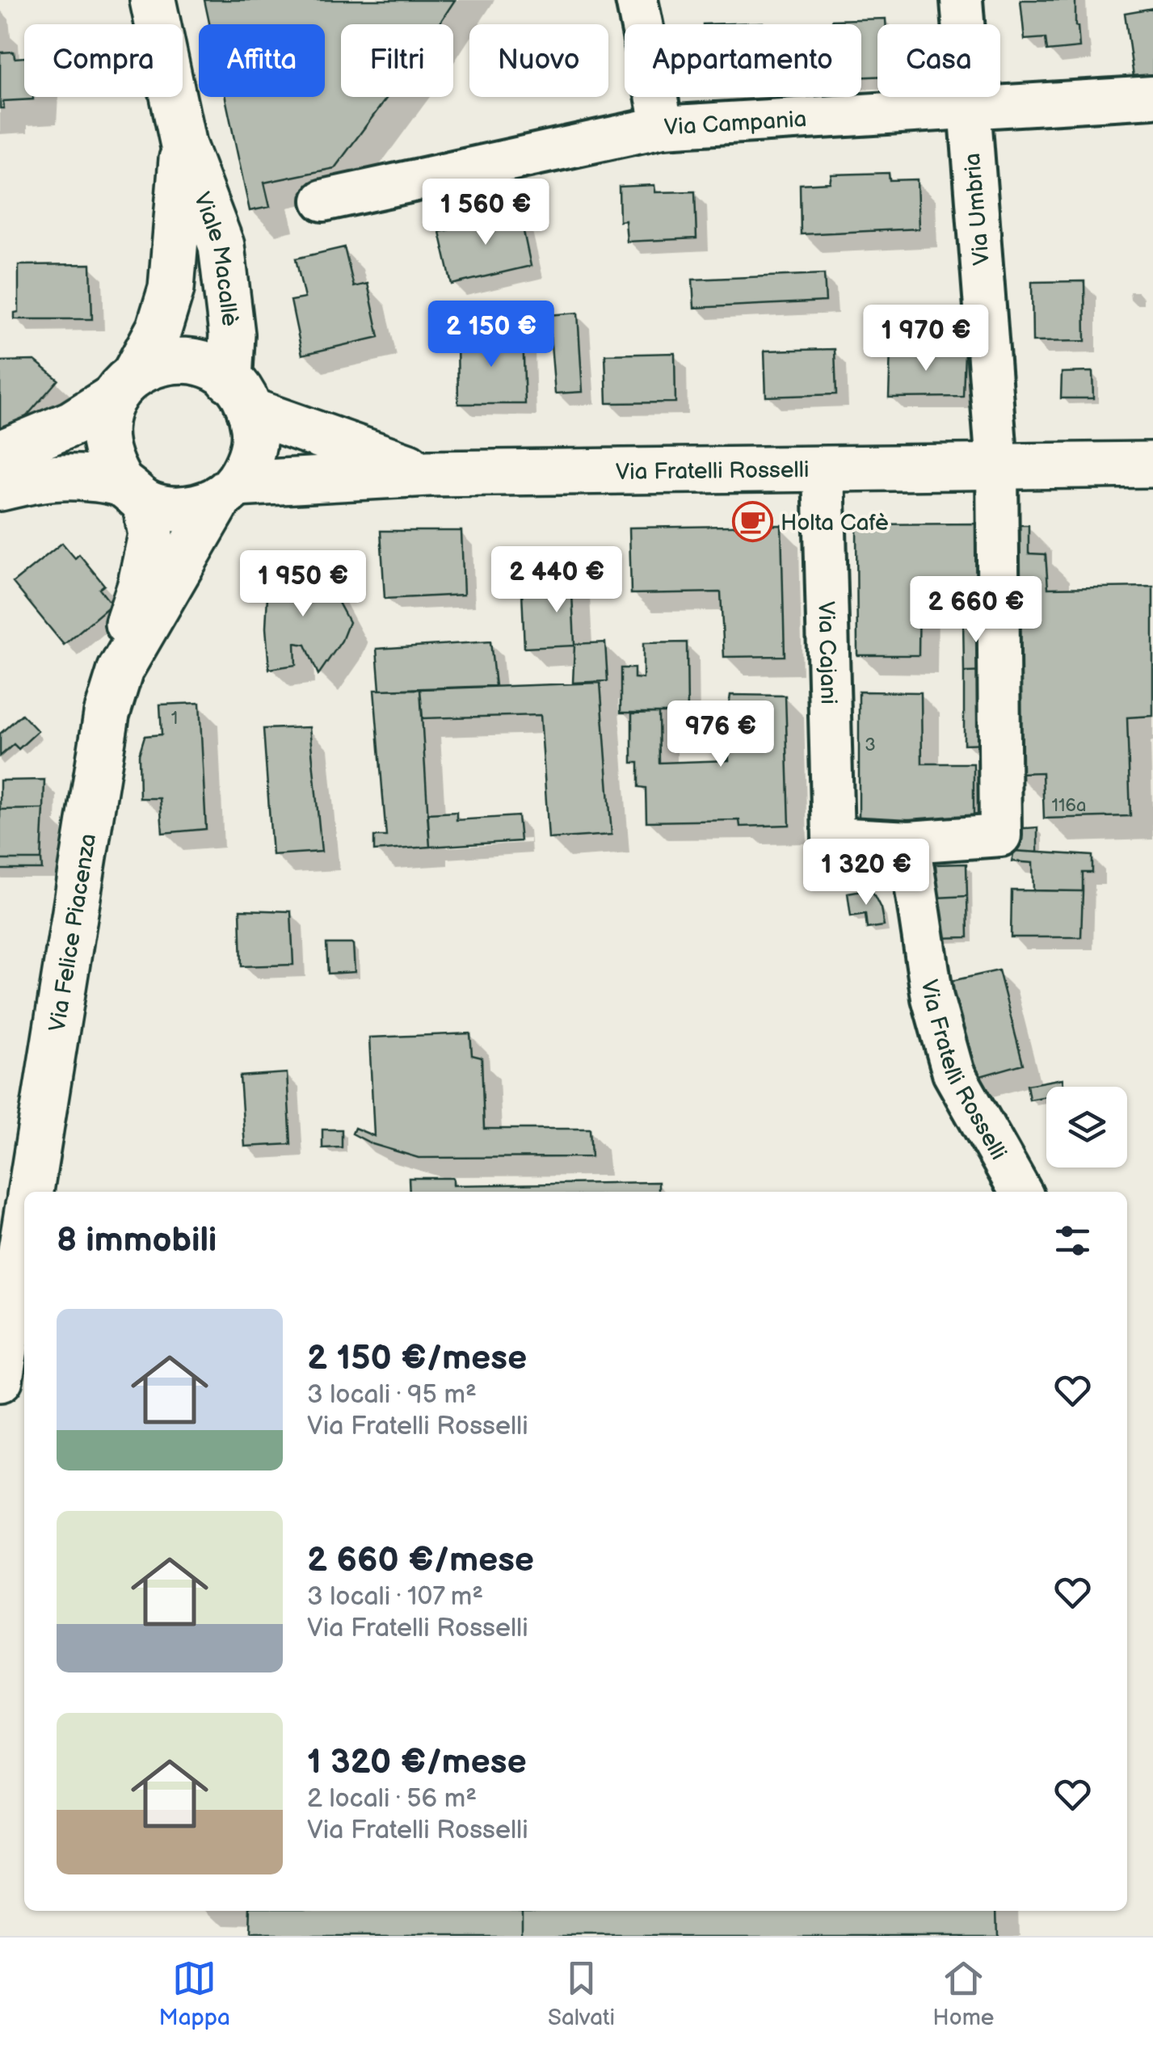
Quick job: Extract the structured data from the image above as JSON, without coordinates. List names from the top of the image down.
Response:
{
  "streets": {
    "street": [
      "Via Campania",
      "Via Umbria",
      "Viale Macallè",
      "Via Fratelli Rosselli",
      "Via Cajani",
      "Via Felice Piacenza"
    ]
  },
  "crossings": [
    ["Via Campania", "Via Umbria"],
    ["Via Umbria", "Via Fratelli Rosselli"],
    ["Viale Macallè", "Via Fratelli Rosselli"],
    ["Viale Macallè", "Via Felice Piacenza"],
    ["Via Fratelli Rosselli", "Via Cajani"],
    ["Via Fratelli Rosselli", "Via Felice Piacenza"]
  ],
  "places": {
    "cafe": ["Holta Cafè"]
  },
  "house_numbers": ["1", "3", "116a"],
  "page": {
    "chip": [
      "Compra",
      "Affitta",
      "Filtri",
      "Nuovo",
      "Appartamento",
      "Casa"
    ],
    "price": [
      "1 560 €",
      "2 150 €",
      "1 970 €",
      "2 440 €",
      "1 950 €",
      "2 660 €",
      "976 €",
      "1 320 €"
    ],
    "heading": "8 immobili",
    "list": [
      {
        "name": "2 150 €/mese",
        "note": "3 locali · 95 m² · Via Fratelli Rosselli"
      },
      {
        "name": "2 660 €/mese",
        "note": "3 locali · 107 m² · Via Fratelli Rosselli"
      },
      {
        "name": "1 320 €/mese",
        "note": "2 locali · 56 m² · Via Fratelli Rosselli"
      }
    ],
    "tabs": ["Mappa", "Salvati", "Home"]
  }
}
